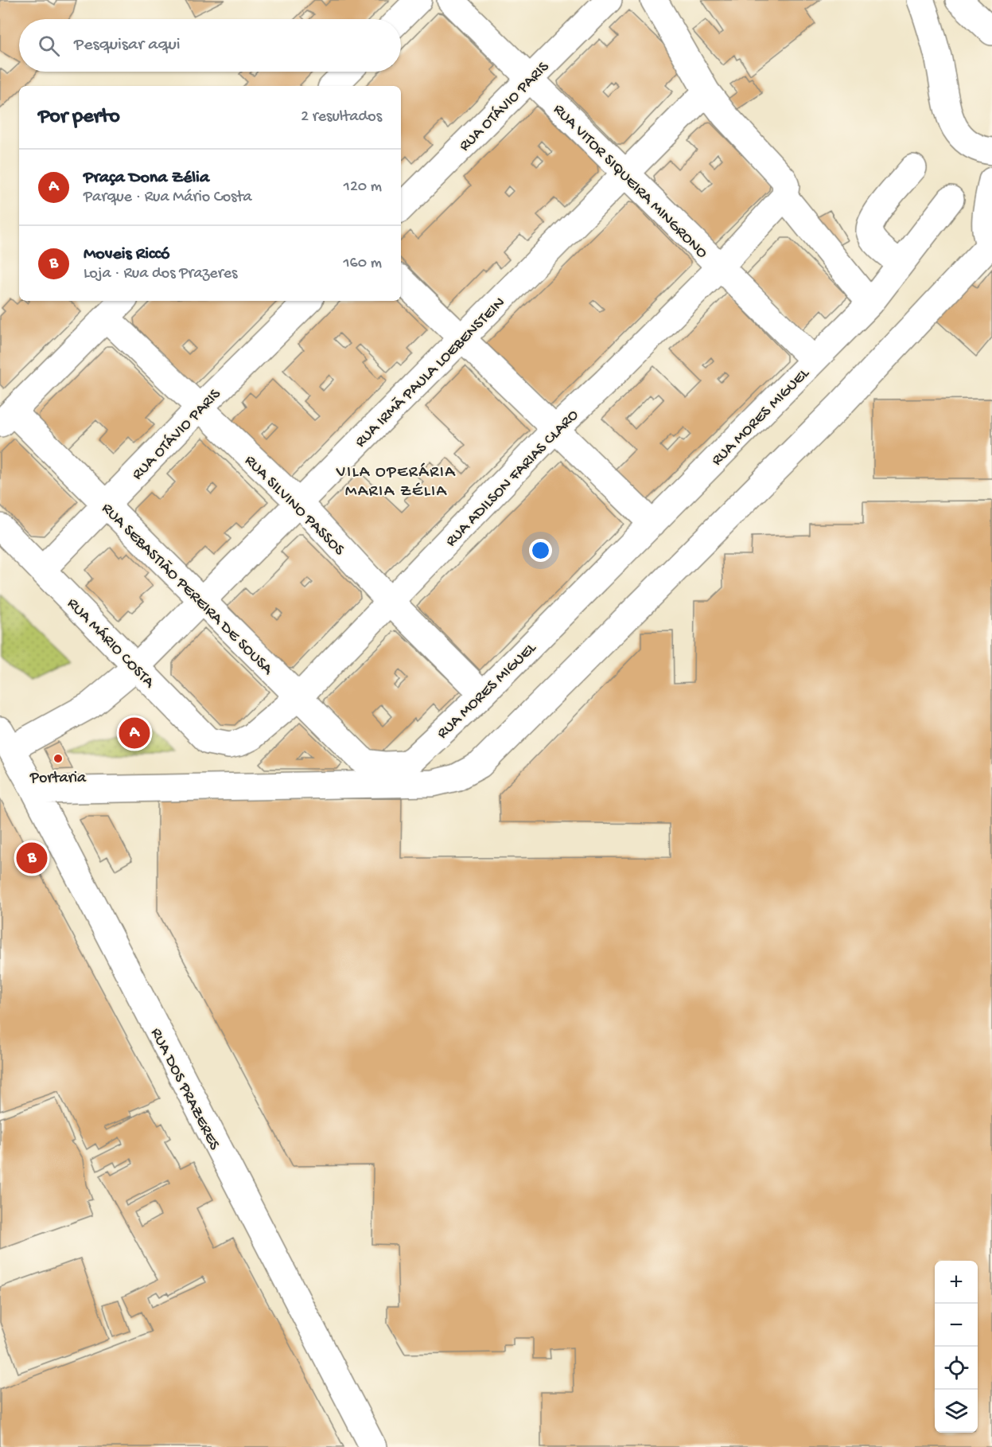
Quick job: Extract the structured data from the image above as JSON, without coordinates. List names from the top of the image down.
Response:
{
  "streets": {
    "street": [
      "RUA OTÁVIO PARIS",
      "RUA VITOR SIQUEIRA MINGRONO",
      "RUA IRMÃ PAULA LOEBENSTEIN",
      "RUA MORES MIGUEL",
      "RUA ADILSON FARIAS CLARO",
      "RUA SILVINO PASSOS",
      "RUA SEBASTIÃO PEREIRA DE SOUSA",
      "RUA MÁRIO COSTA",
      "RUA DOS PRAZERES"
    ]
  },
  "crossings": [
    ["RUA OTÁVIO PARIS", "RUA VITOR SIQUEIRA MINGRONO"],
    ["RUA OTÁVIO PARIS", "RUA SILVINO PASSOS"],
    ["RUA OTÁVIO PARIS", "RUA SEBASTIÃO PEREIRA DE SOUSA"],
    ["RUA OTÁVIO PARIS", "RUA MÁRIO COSTA"],
    ["RUA VITOR SIQUEIRA MINGRONO", "RUA IRMÃ PAULA LOEBENSTEIN"],
    ["RUA VITOR SIQUEIRA MINGRONO", "RUA MORES MIGUEL"],
    ["RUA VITOR SIQUEIRA MINGRONO", "RUA ADILSON FARIAS CLARO"],
    ["RUA IRMÃ PAULA LOEBENSTEIN", "RUA SILVINO PASSOS"],
    ["RUA IRMÃ PAULA LOEBENSTEIN", "RUA SEBASTIÃO PEREIRA DE SOUSA"],
    ["RUA IRMÃ PAULA LOEBENSTEIN", "RUA MÁRIO COSTA"],
    ["RUA IRMÃ PAULA LOEBENSTEIN", "RUA DOS PRAZERES"],
    ["RUA MORES MIGUEL", "RUA SILVINO PASSOS"],
    ["RUA MORES MIGUEL", "RUA SEBASTIÃO PEREIRA DE SOUSA"],
    ["RUA ADILSON FARIAS CLARO", "RUA SILVINO PASSOS"],
    ["RUA ADILSON FARIAS CLARO", "RUA SEBASTIÃO PEREIRA DE SOUSA"],
    ["RUA ADILSON FARIAS CLARO", "RUA MÁRIO COSTA"]
  ],
  "districts": ["VILA OPERÁRIA MARIA ZÉLIA"],
  "places": ["Portaria"],
  "page": {
    "search": "Pesquisar aqui",
    "heading": ["Por perto", "2 resultados"],
    "list": [
      {
        "mark": "A",
        "name": "Praça Dona Zélia",
        "note": "Parque · Rua Mário Costa",
        "value": "120 m"
      },
      {
        "mark": "B",
        "name": "Moveis Riccó",
        "note": "Loja · Rua dos Prazeres",
        "value": "160 m"
      }
    ],
    "pins": ["A", "B"],
    "map_buttons": ["+", "−"]
  }
}
